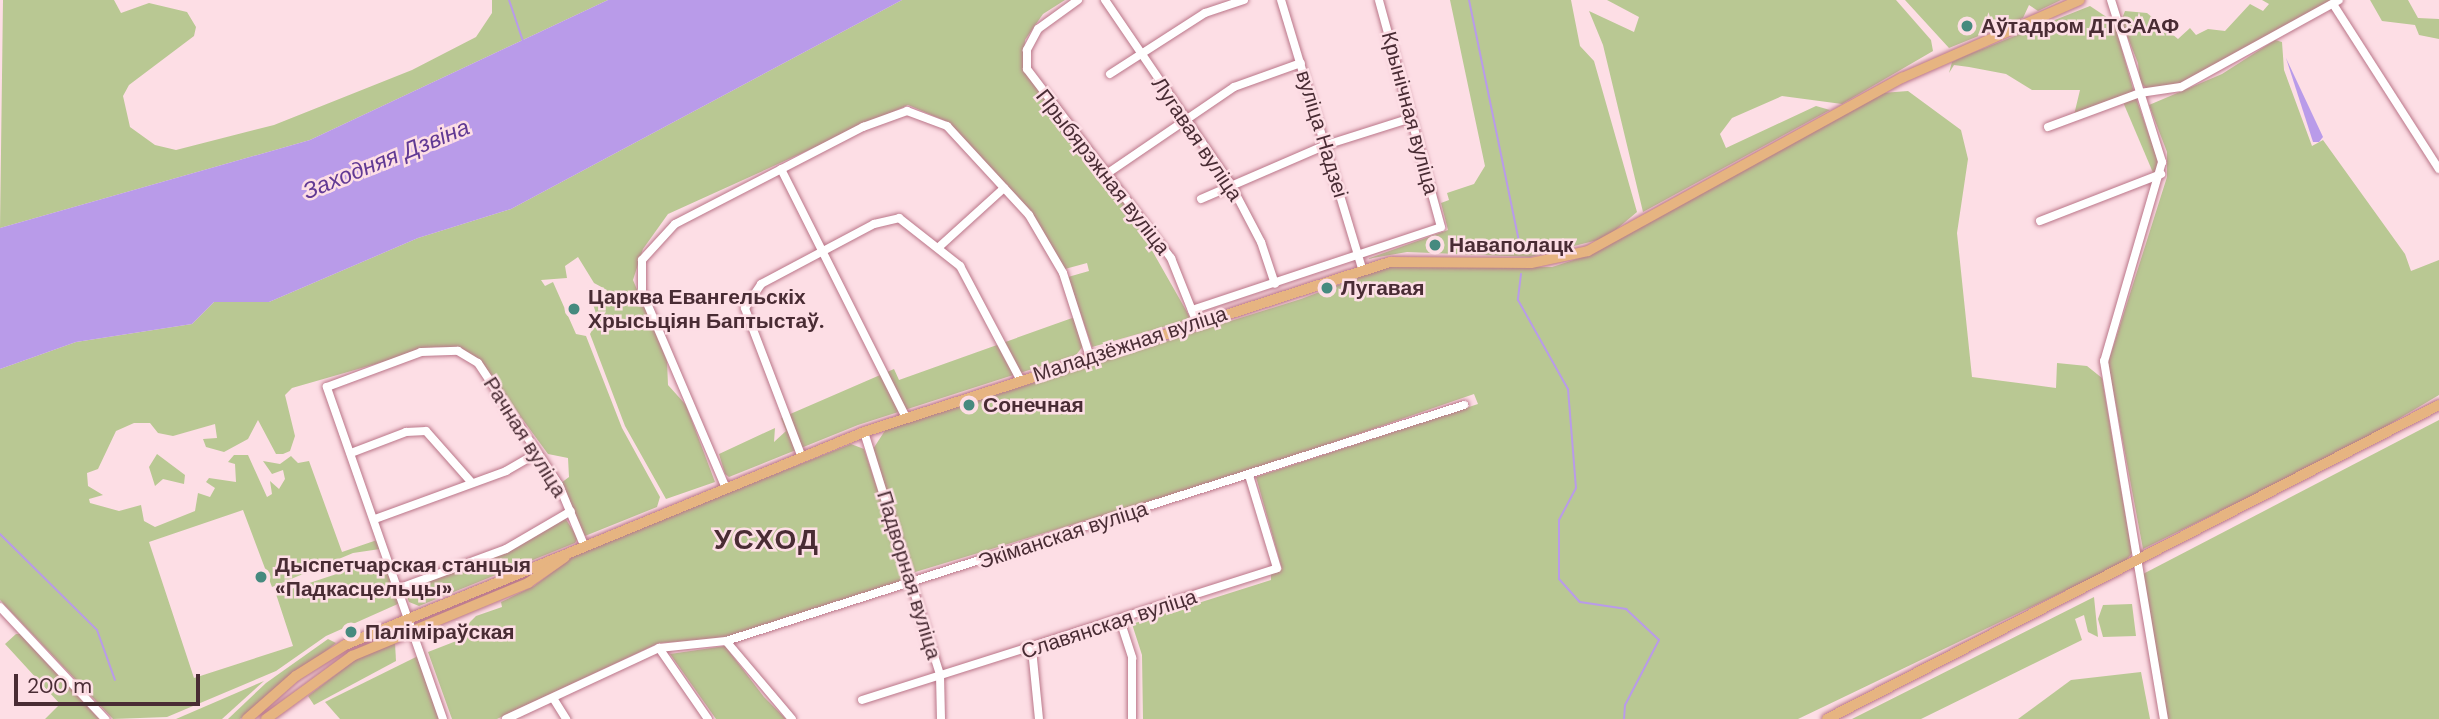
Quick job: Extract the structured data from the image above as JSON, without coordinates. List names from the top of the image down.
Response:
{
  "streets": {
    "main road": ["Маладзёжная вуліца"],
    "street": [
      "Крынічная вуліца",
      "вуліца Надзеі",
      "Лугавая вуліца",
      "Прыбярэжная вуліца",
      "Рачная вуліца",
      "Экіманская вуліца",
      "Падворная вуліца",
      "Славянская вуліца"
    ]
  },
  "crossings": [
    ["Крынічная вуліца", "вуліца Надзеі"],
    ["вуліца Надзеі", "Маладзёжная вуліца"],
    ["Прыбярэжная вуліца", "Маладзёжная вуліца"],
    ["Маладзёжная вуліца", "Рачная вуліца"],
    ["Маладзёжная вуліца", "Падворная вуліца"],
    ["Экіманская вуліца", "Падворная вуліца"],
    ["Экіманская вуліца", "Славянская вуліца"],
    ["Падворная вуліца", "Славянская вуліца"]
  ],
  "districts": ["УСХОД"],
  "water": ["Заходняя Дзвіна"],
  "places": [
    "Аўтадром ДТСААФ",
    "Наваполацк",
    "Лугавая",
    "Царква Евангельскіх Хрысьціян Баптыстаў.",
    "Сонечная",
    "Дыспетчарская станцыя «Падкасцельцы»",
    "Паліміраўская"
  ],
  "scale_bar": "200 m"
}
